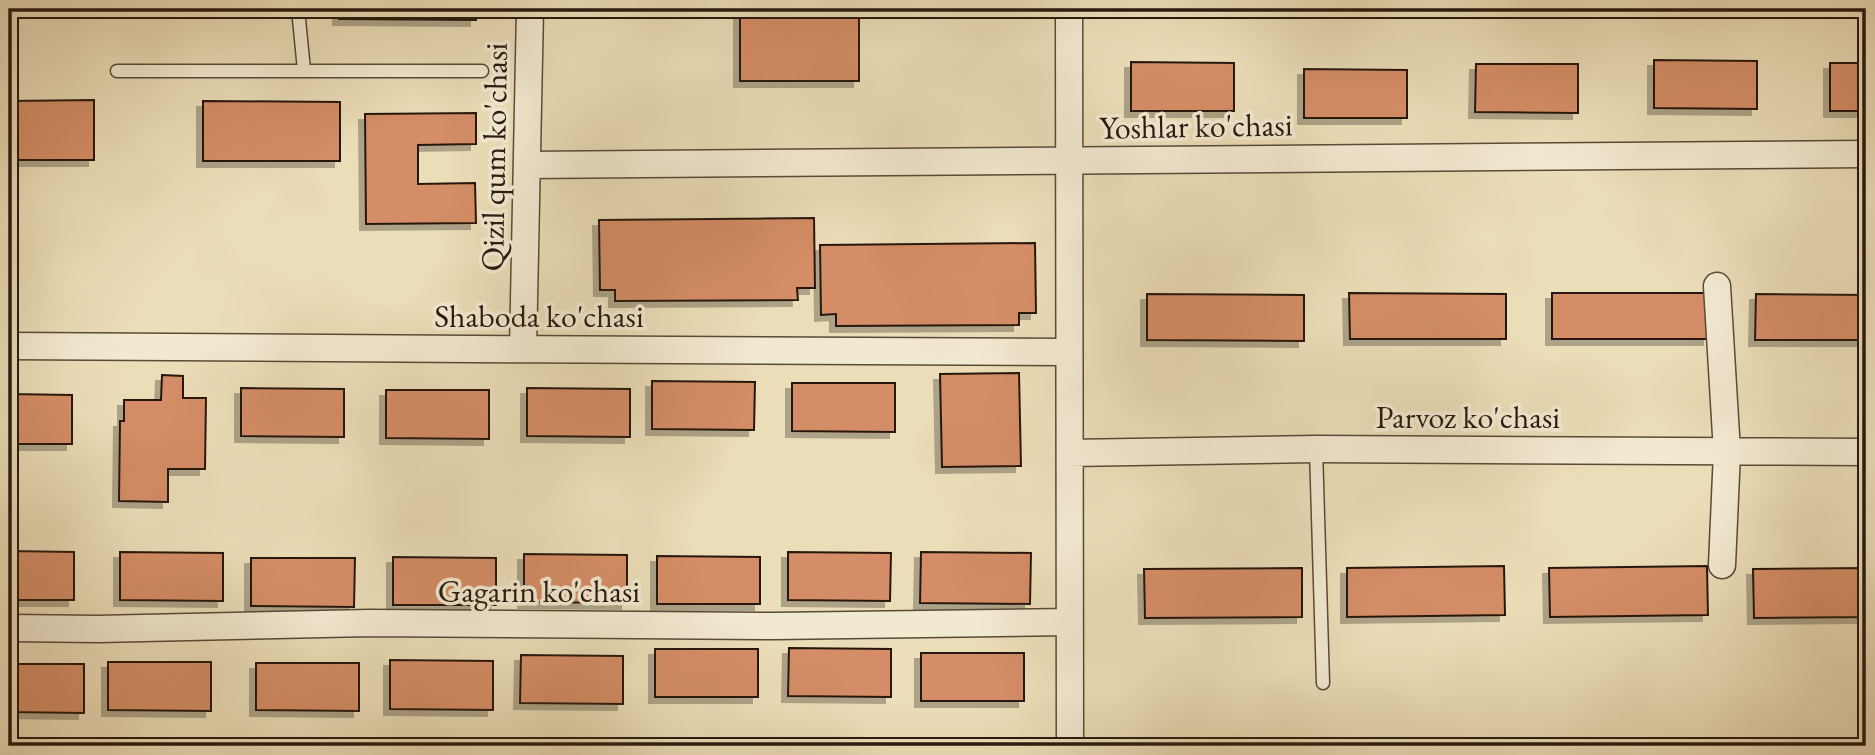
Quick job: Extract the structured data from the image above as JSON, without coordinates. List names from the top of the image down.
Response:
{
  "streets": {
    "street": [
      "Yoshlar ko'chasi",
      "Qizil qum ko'chasi",
      "Shaboda ko'chasi",
      "Parvoz ko'chasi",
      "Gagarin ko'chasi"
    ]
  },
  "crossings": [
    ["Yoshlar ko'chasi", "Qizil qum ko'chasi"],
    ["Qizil qum ko'chasi", "Shaboda ko'chasi"]
  ]
}
